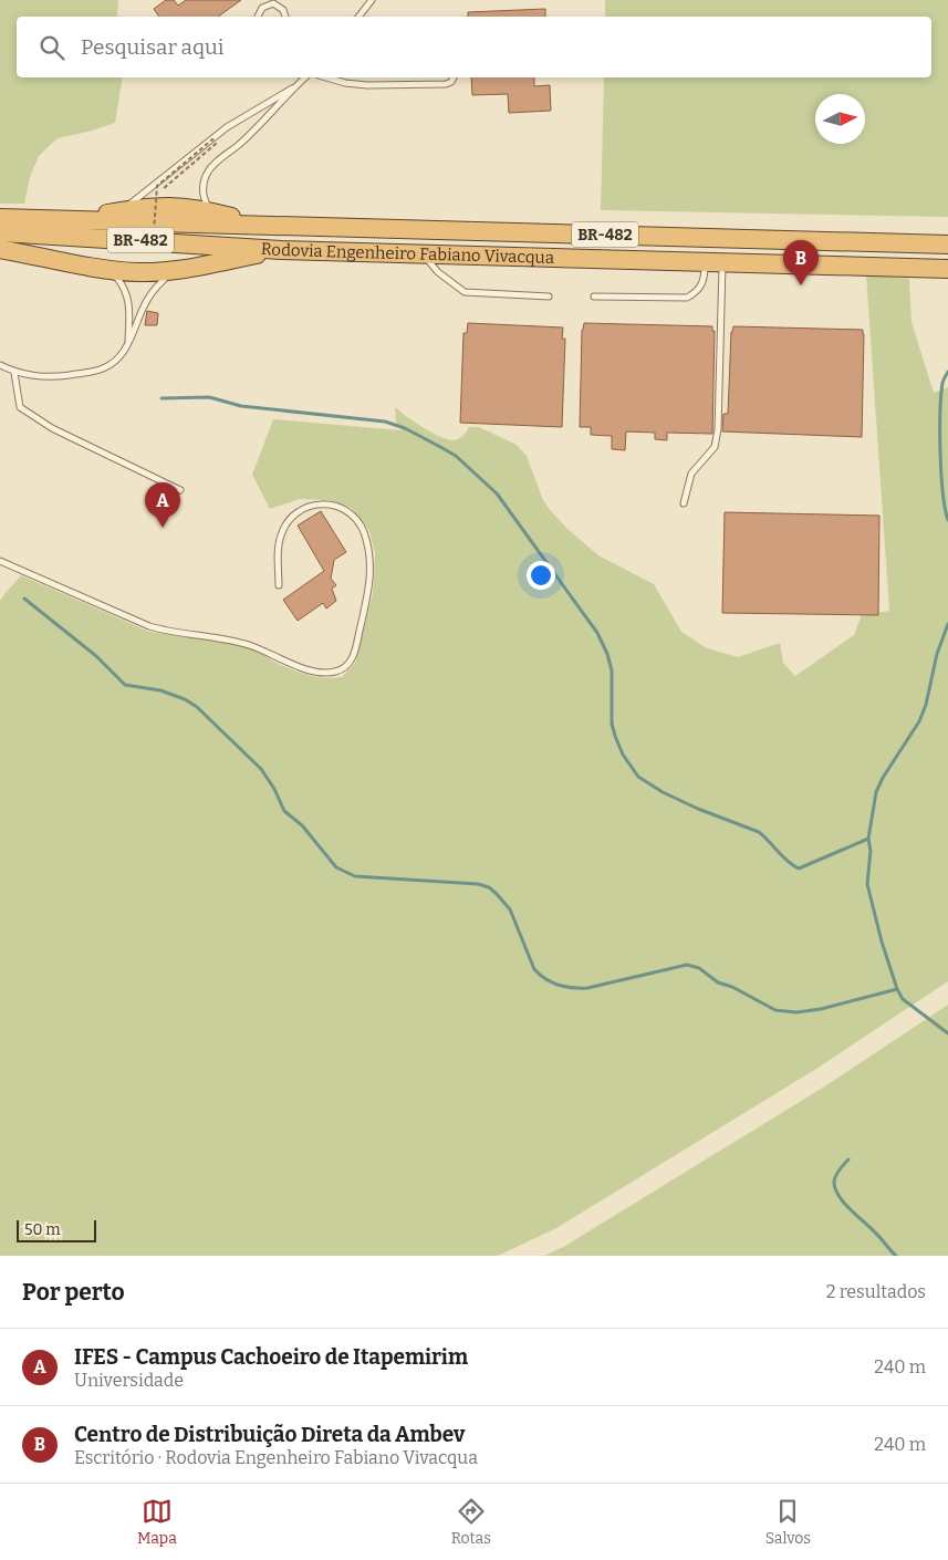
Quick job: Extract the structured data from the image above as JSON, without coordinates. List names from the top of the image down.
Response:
{
  "streets": {
    "highway": ["BR-482", "Rodovia Engenheiro Fabiano Vivacqua"]
  },
  "scale_bar": "50 m",
  "north": "right",
  "page": {
    "search": "Pesquisar aqui",
    "pins": ["B", "A"],
    "scale": "50 m",
    "heading": ["Por perto", "2 resultados"],
    "list": [
      {
        "mark": "A",
        "name": "IFES - Campus Cachoeiro de Itapemirim",
        "note": "Universidade",
        "value": "240 m"
      },
      {
        "mark": "B",
        "name": "Centro de Distribuição Direta da Ambev",
        "note": "Escritório · Rodovia Engenheiro Fabiano Vivacqua",
        "value": "240 m"
      }
    ],
    "nav": ["Mapa", "Rotas", "Salvos"]
  }
}
